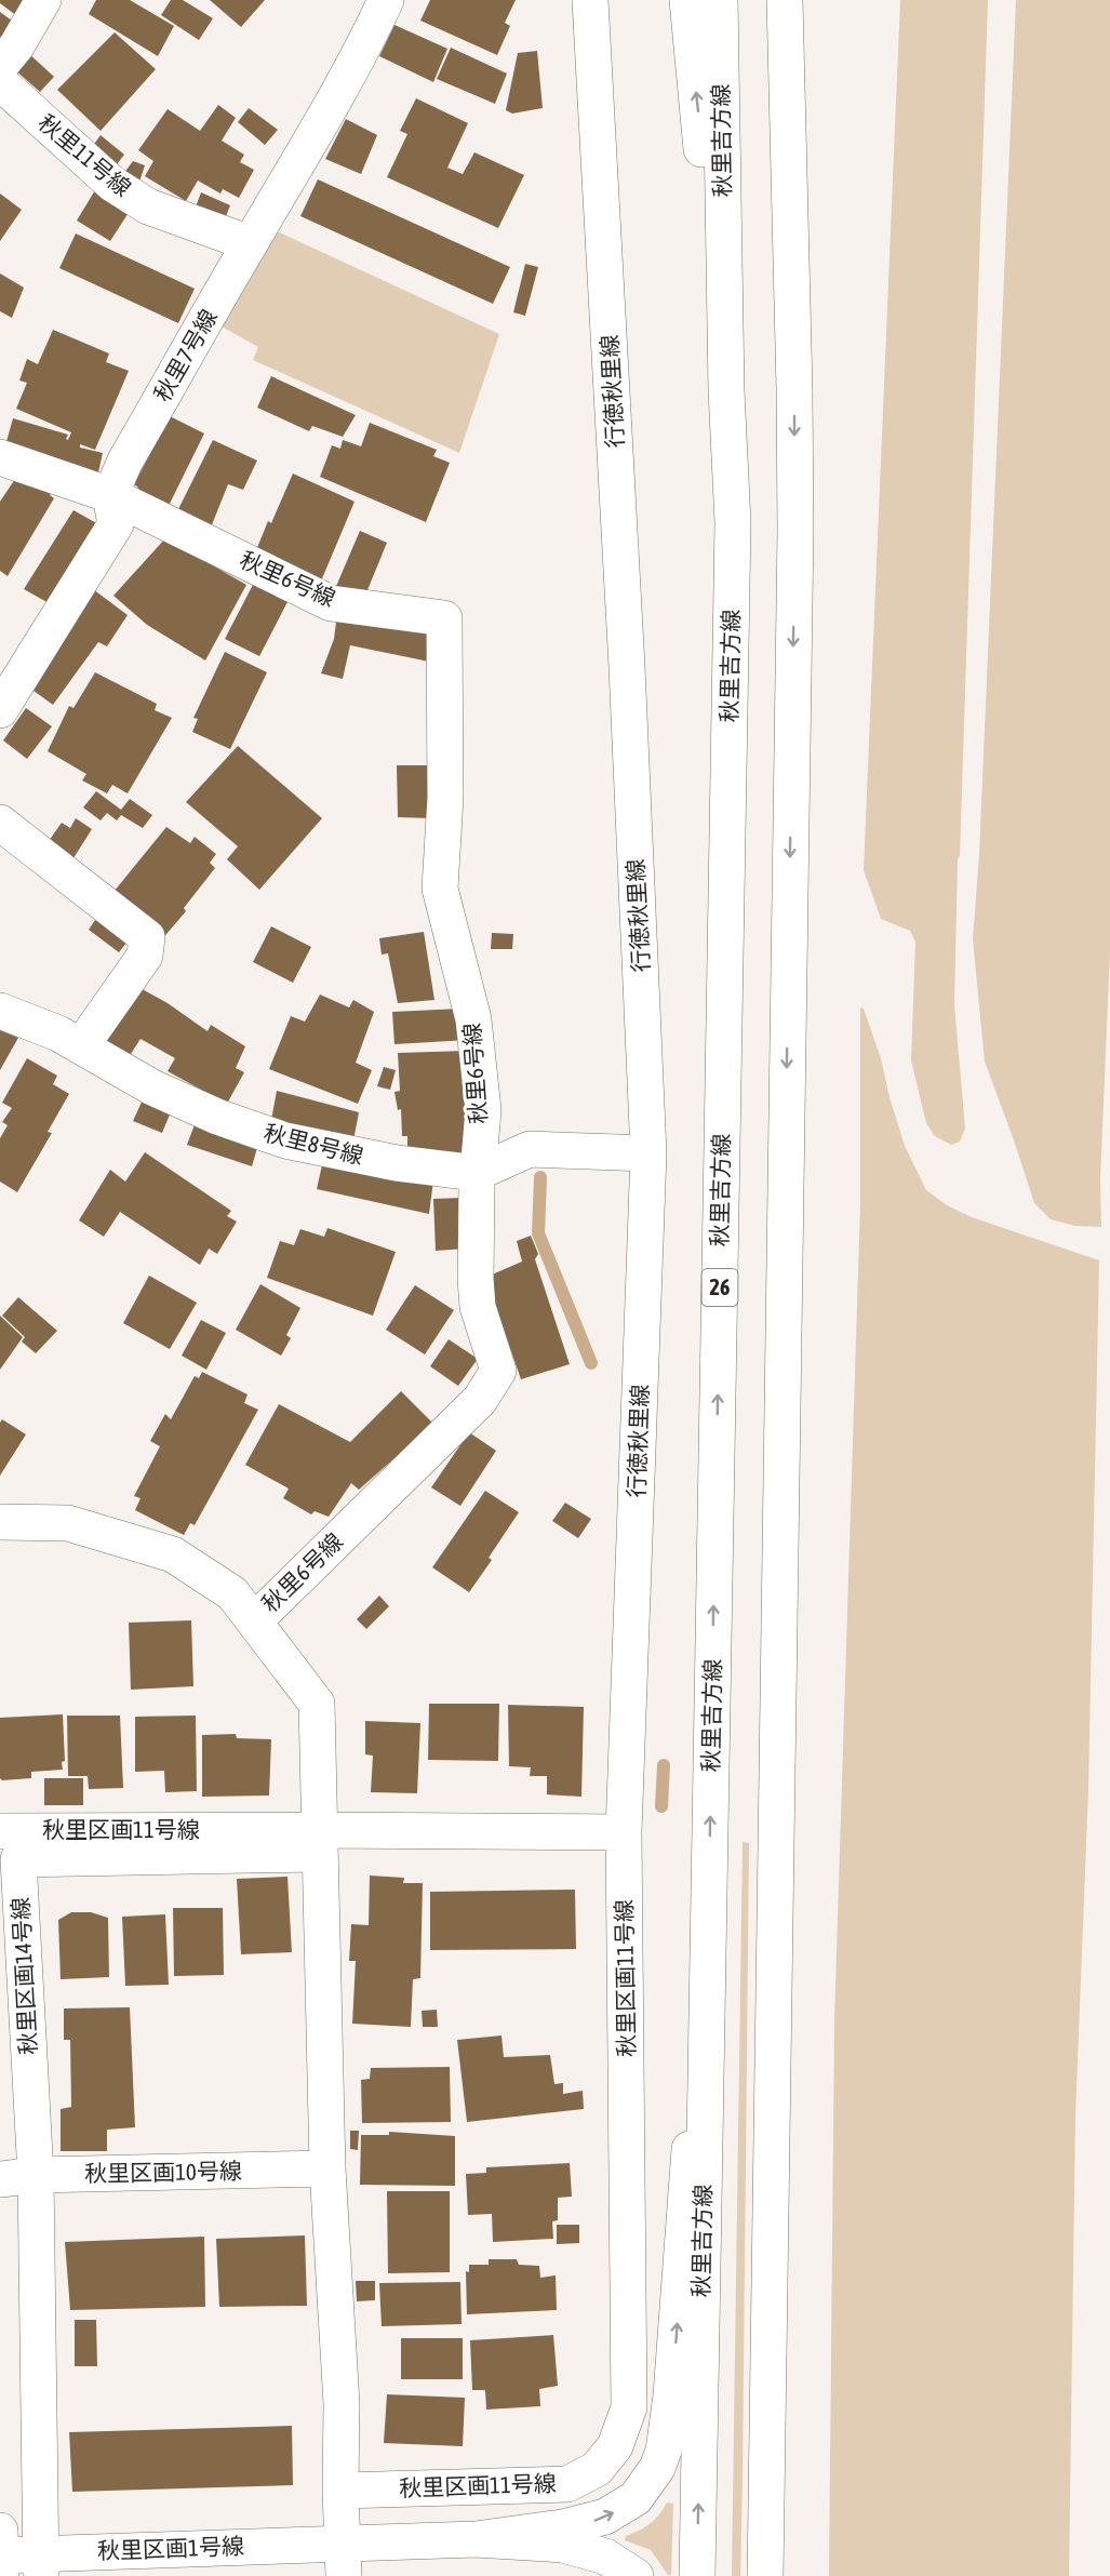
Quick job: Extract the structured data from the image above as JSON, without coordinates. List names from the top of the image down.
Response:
{
  "streets": {
    "street": [
      "秋里吉方線",
      "秋里11号線",
      "秋里7号線",
      "行徳秋里線",
      "秋里6号線",
      "秋里8号線",
      "26",
      "秋里区画11号線",
      "秋里区画14号線",
      "秋里区画10号線",
      "秋里区画1号線"
    ]
  },
  "crossings": [
    ["秋里11号線", "秋里7号線"],
    ["秋里7号線", "秋里6号線"],
    ["行徳秋里線", "秋里8号線"],
    ["行徳秋里線", "秋里区画11号線"],
    ["秋里6号線", "秋里8号線"],
    ["秋里区画11号線", "秋里区画14号線"],
    ["秋里区画14号線", "秋里区画10号線"],
    ["秋里区画14号線", "秋里区画1号線"]
  ]
}
